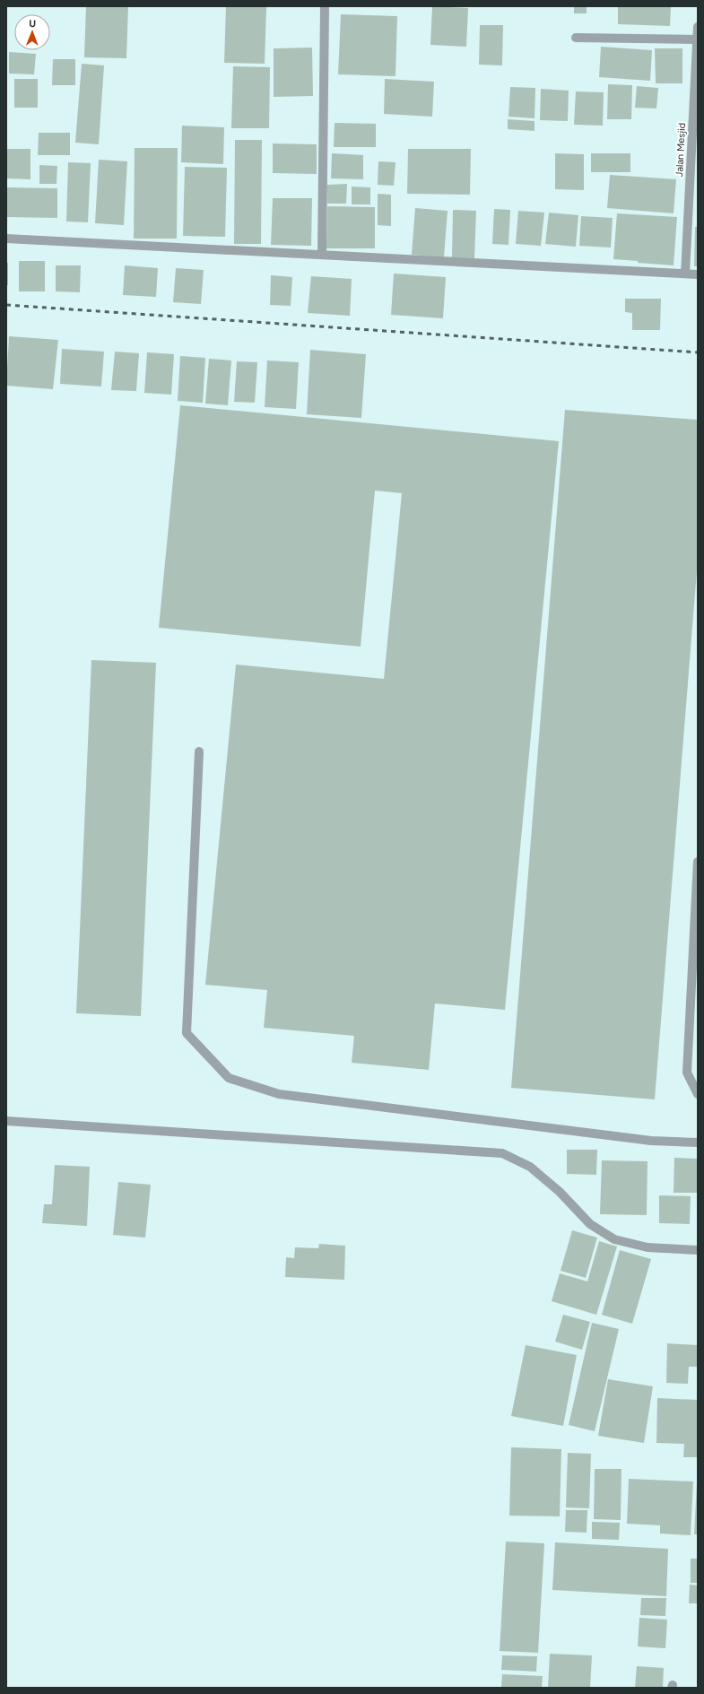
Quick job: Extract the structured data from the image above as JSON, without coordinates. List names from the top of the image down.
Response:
{
  "streets": {
    "street": ["Jalan Mesjid"]
  },
  "north": "top"
}
